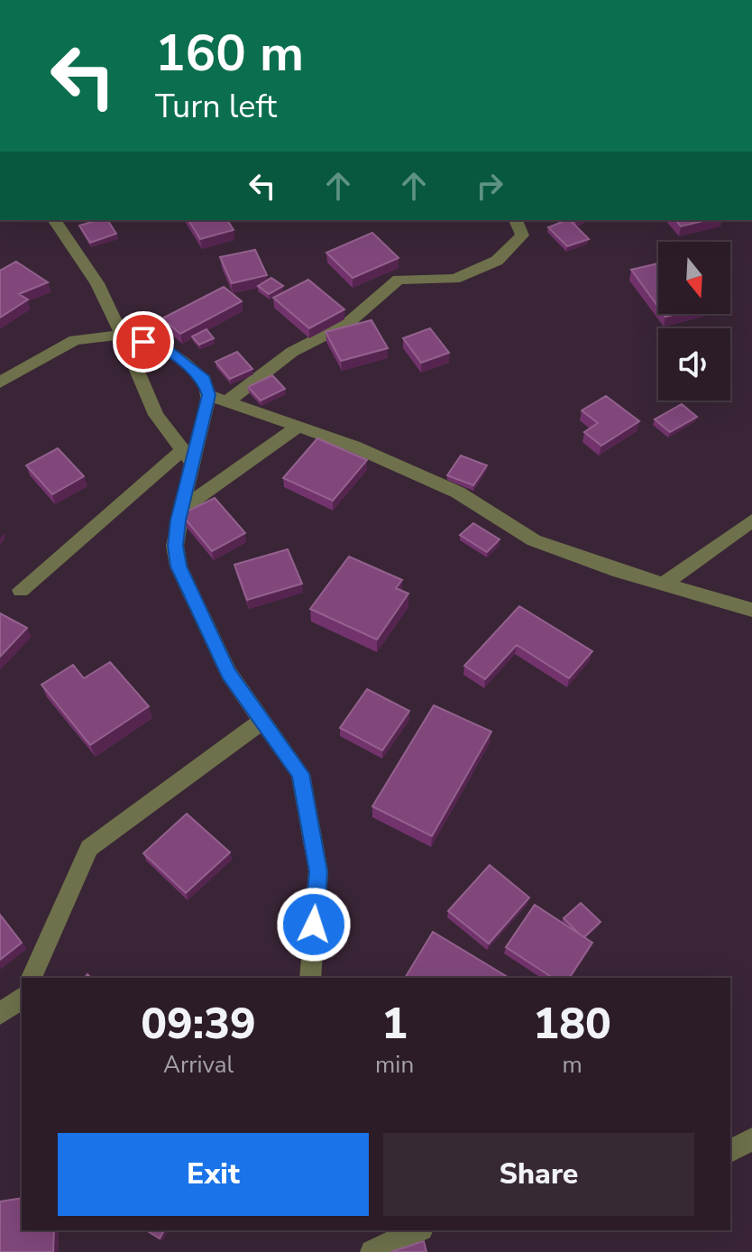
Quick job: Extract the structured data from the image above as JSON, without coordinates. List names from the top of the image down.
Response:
{
  "north": "bottom",
  "page": {
    "turn": ["160 m", "Turn left"],
    "eta": [
      "09:39",
      "Arrival",
      "1",
      "min",
      "180",
      "m"
    ],
    "buttons": ["Exit", "Share"]
  }
}
